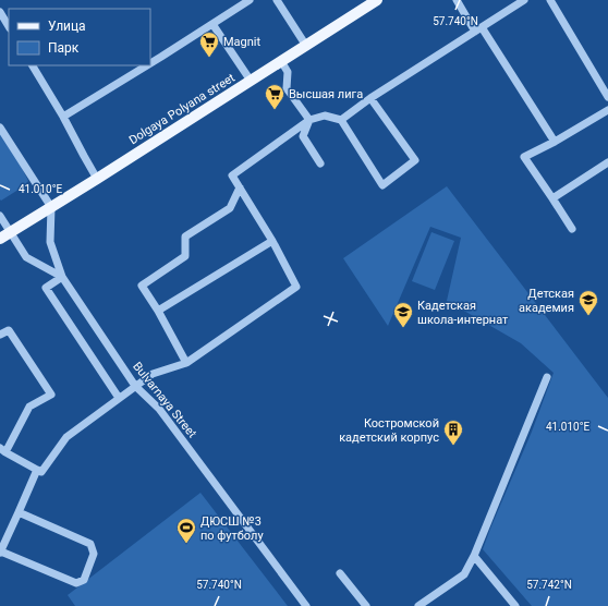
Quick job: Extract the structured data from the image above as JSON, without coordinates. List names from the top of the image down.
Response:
{
  "streets": {
    "main road": ["Dolgaya Polyana street"],
    "street": ["Bulvarnaya Street"]
  },
  "crossings": [
    ["Dolgaya Polyana street", "Bulvarnaya Street"]
  ],
  "places": {
    "supermarket": ["Magnit", "Высшая лига"],
    "school or university": ["Детская академия", "Кадетская школа-интернат"],
    "building": ["Костромской кадетский корпус"],
    "sports": ["ДЮСШ №3 по футболу"]
  },
  "legend": ["Улица", "Парк"],
  "coordinates": ["57.740°N", "41.010°E", "57.742°N"]
}
